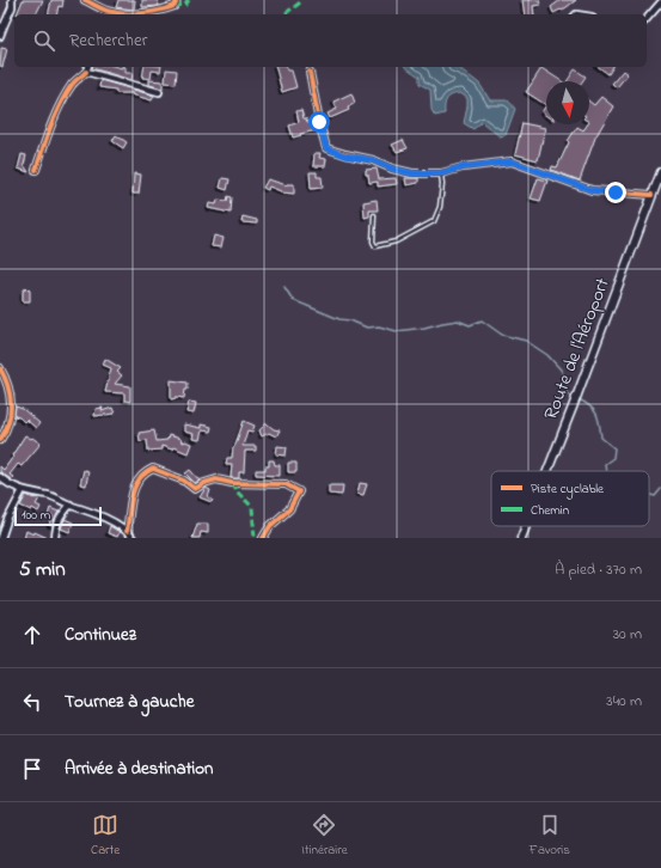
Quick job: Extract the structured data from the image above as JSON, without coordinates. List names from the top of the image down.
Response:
{
  "streets": {
    "main road": ["Route de l'Aéroport"]
  },
  "legend": ["Piste cyclable", "Chemin"],
  "scale_bar": "100 m",
  "north": "bottom",
  "page": {
    "search": "Rechercher",
    "scale": "100 m",
    "heading": ["5 min", "À pied · 370 m"],
    "list": [
      ["Continuez", "30 m"],
      ["Tournez à gauche", "340 m"],
      "Arrivée à destination"
    ],
    "nav": ["Carte", "Itinéraire", "Favoris"]
  }
}
